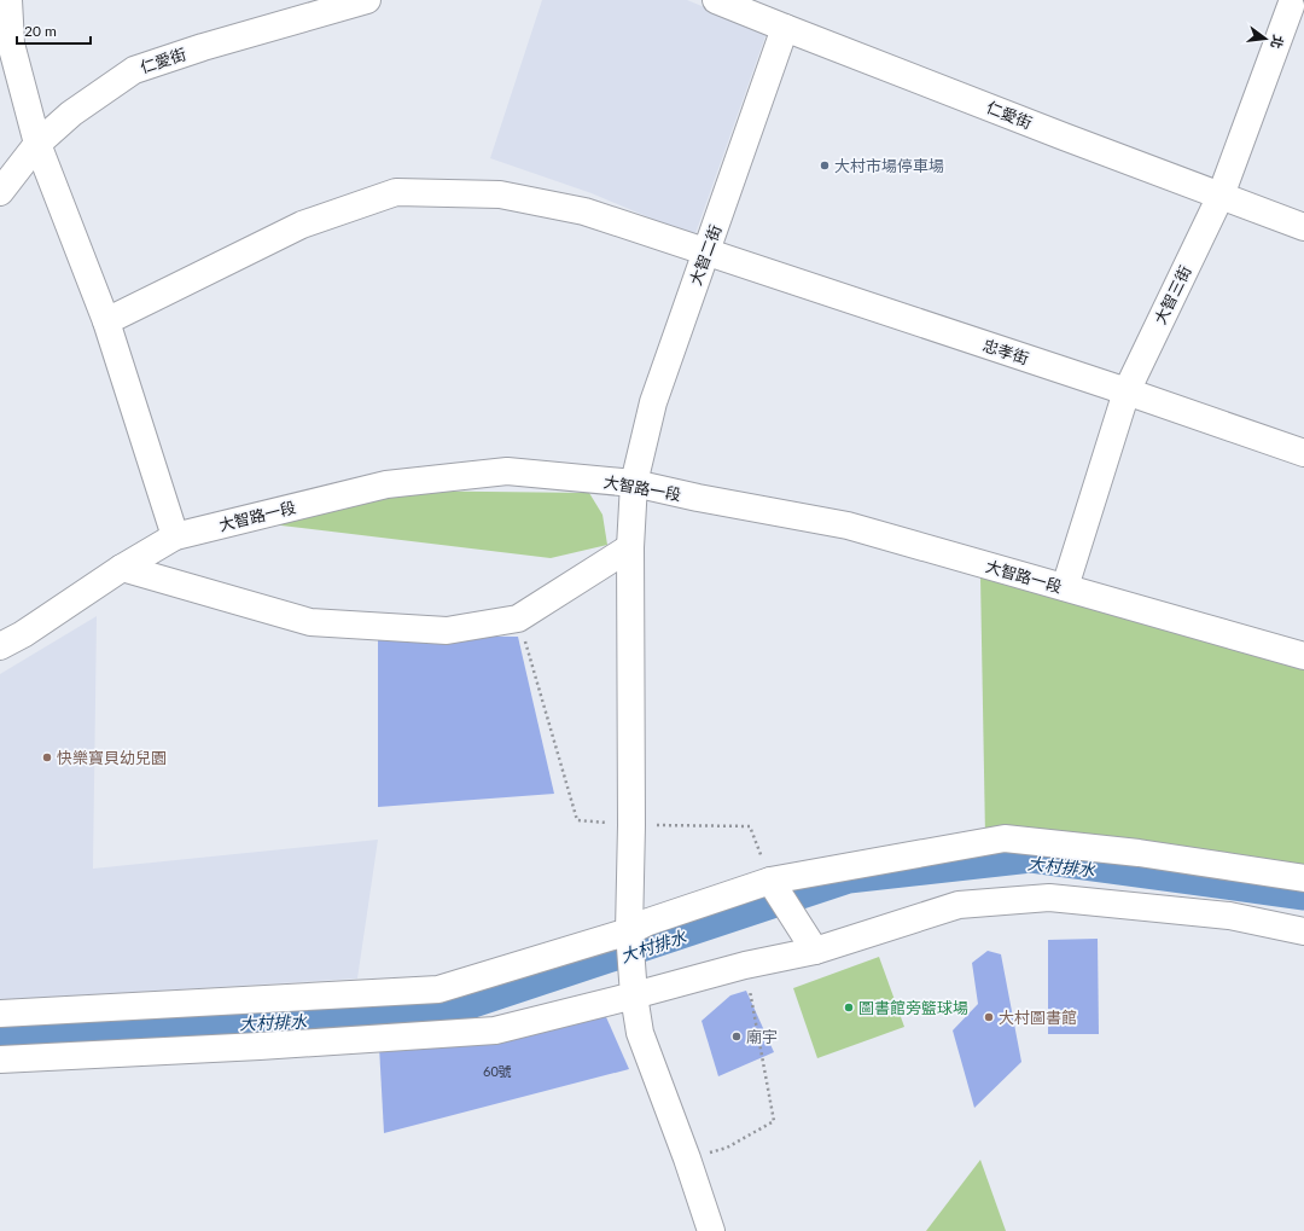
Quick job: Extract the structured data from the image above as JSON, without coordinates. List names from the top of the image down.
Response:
{
  "streets": {
    "street": [
      "仁愛街",
      "大智二街",
      "大智三街",
      "忠孝街",
      "大智路一段"
    ]
  },
  "crossings": [
    ["仁愛街", "大智二街"],
    ["仁愛街", "大智三街"],
    ["大智二街", "忠孝街"],
    ["大智二街", "大智路一段"],
    ["大智三街", "忠孝街"],
    ["大智三街", "大智路一段"]
  ],
  "water": ["大村排水"],
  "places": [
    "大村市場停車場",
    "快樂寶貝幼兒園",
    "圖書館旁籃球場",
    "大村圖書館",
    "廟宇"
  ],
  "house_numbers": ["60號"],
  "scale_bar": "20 m",
  "north": "right"
}
